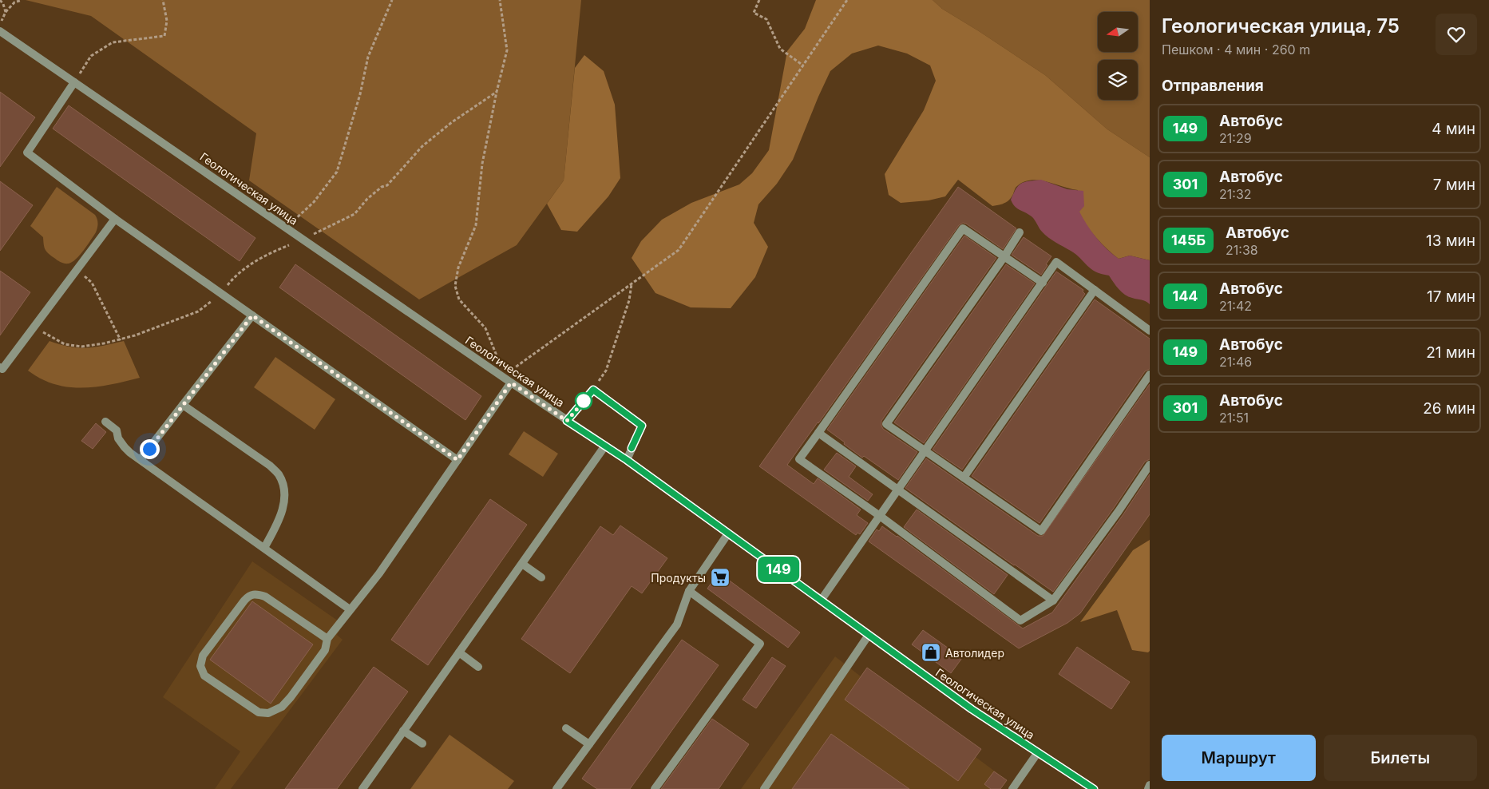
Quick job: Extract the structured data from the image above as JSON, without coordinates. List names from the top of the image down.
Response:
{
  "streets": {
    "street": ["Геологическая улица"]
  },
  "places": {
    "supermarket": ["Продукты"],
    "shop": ["Автолидер"]
  },
  "lines": ["bus line 149"],
  "north": "left",
  "page": {
    "on_map": "149",
    "heading": [
      ["Геологическая улица, 75", "Пешком · 4 мин · 260 m"],
      "Отправления"
    ],
    "list": [
      {
        "mark": "149",
        "name": "Автобус",
        "note": "21:29",
        "value": "4 мин"
      },
      {
        "mark": "301",
        "name": "Автобус",
        "note": "21:32",
        "value": "7 мин"
      },
      {
        "mark": "145Б",
        "name": "Автобус",
        "note": "21:38",
        "value": "13 мин"
      },
      {
        "mark": "144",
        "name": "Автобус",
        "note": "21:42",
        "value": "17 мин"
      },
      {
        "mark": "149",
        "name": "Автобус",
        "note": "21:46",
        "value": "21 мин"
      },
      {
        "mark": "301",
        "name": "Автобус",
        "note": "21:51",
        "value": "26 мин"
      }
    ],
    "buttons": ["Маршрут", "Билеты"]
  }
}
